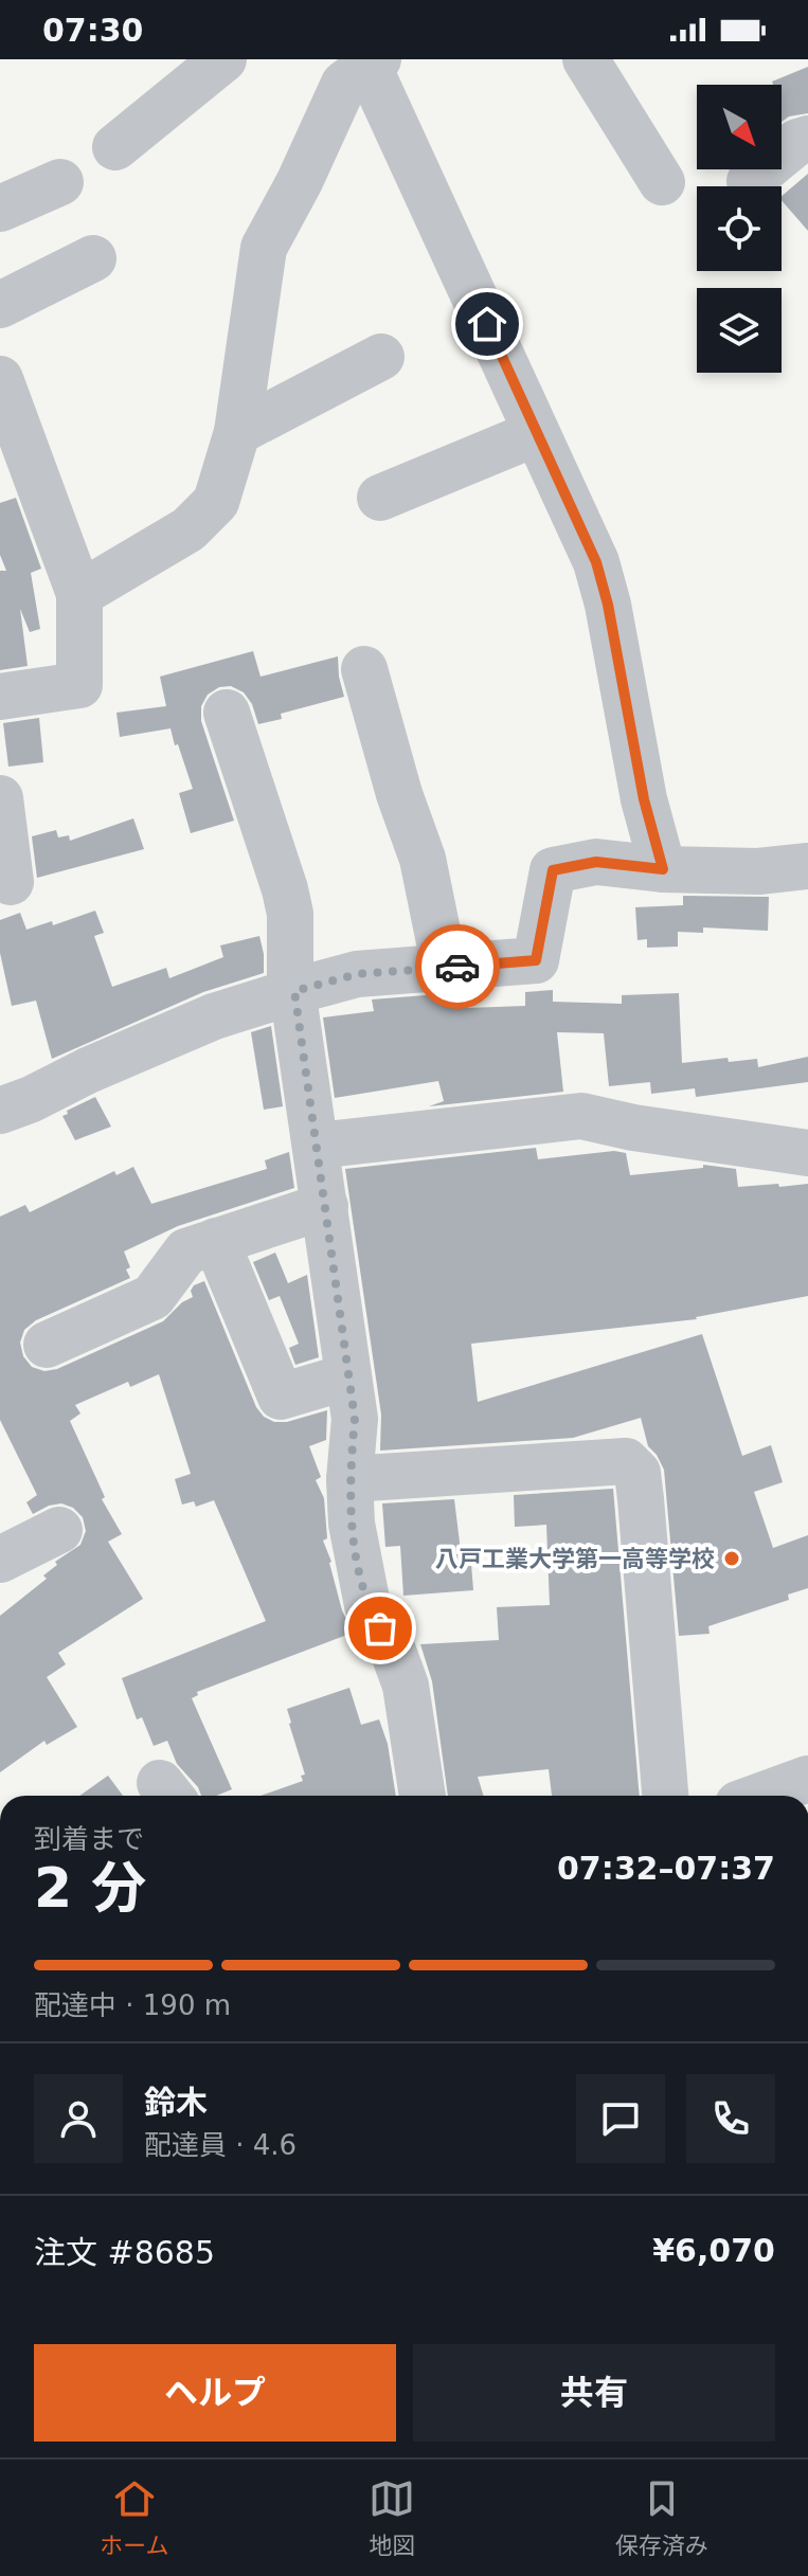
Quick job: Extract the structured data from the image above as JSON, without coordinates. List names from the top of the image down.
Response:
{
  "places": ["八戸工業大学第一高等学校"],
  "north": "bottom right",
  "page": {
    "status": "07:30",
    "heading": ["2 分", "到着まで", "07:32–07:37"],
    "panel": [
      "鈴木",
      "配達員 · 4.6",
      "注文 #8685",
      "¥6,070"
    ],
    "bar": "配達中 · 190 m",
    "buttons": ["ヘルプ", "共有"],
    "tabs": ["ホーム", "地図", "保存済み"]
  }
}
